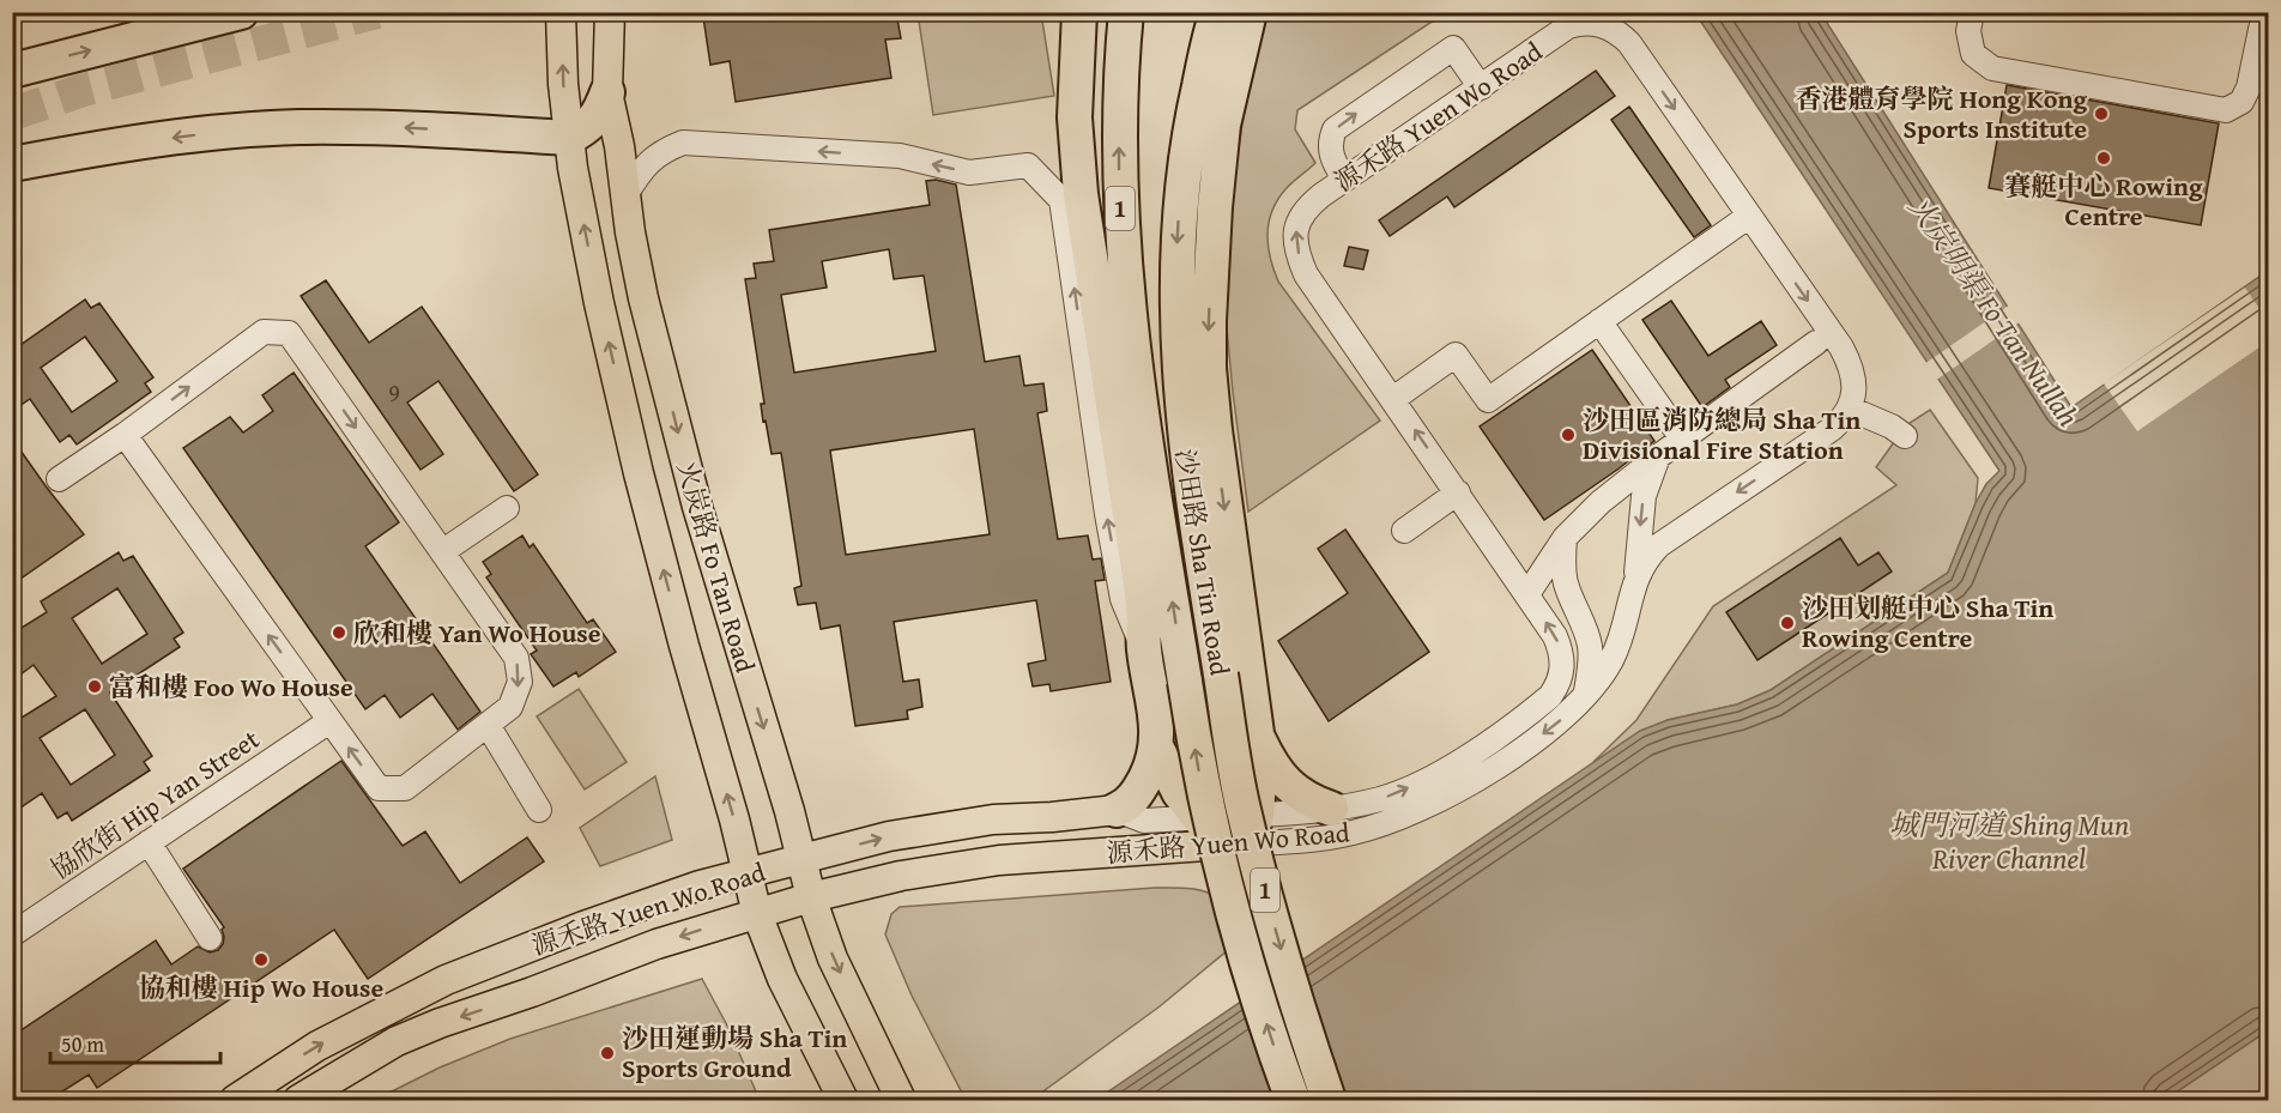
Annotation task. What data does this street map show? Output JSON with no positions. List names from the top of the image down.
{
  "streets": {
    "highway": ["1", "沙田路 Sha Tin Road"],
    "main road": ["源禾路 Yuen Wo Road", "火炭路 Fo Tan Road"],
    "street": ["協欣街 Hip Yan Street"]
  },
  "crossings": [
    ["源禾路 Yuen Wo Road", "火炭路 Fo Tan Road"]
  ],
  "water": ["火炭明渠 Fo Tan Nullah", "城門河道 Shing Mun River Channel"],
  "places": [
    "香港體育學院 Hong Kong Sports Institute",
    "賽艇中心 Rowing Centre",
    "沙田區消防總局 Sha Tin Divisional Fire Station",
    "沙田划艇中心 Sha Tin Rowing Centre",
    "欣和樓 Yan Wo House",
    "富和樓 Foo Wo House",
    "協和樓 Hip Wo House",
    "沙田運動場 Sha Tin Sports Ground"
  ],
  "house_numbers": ["9"],
  "scale_bar": "50 m"
}
